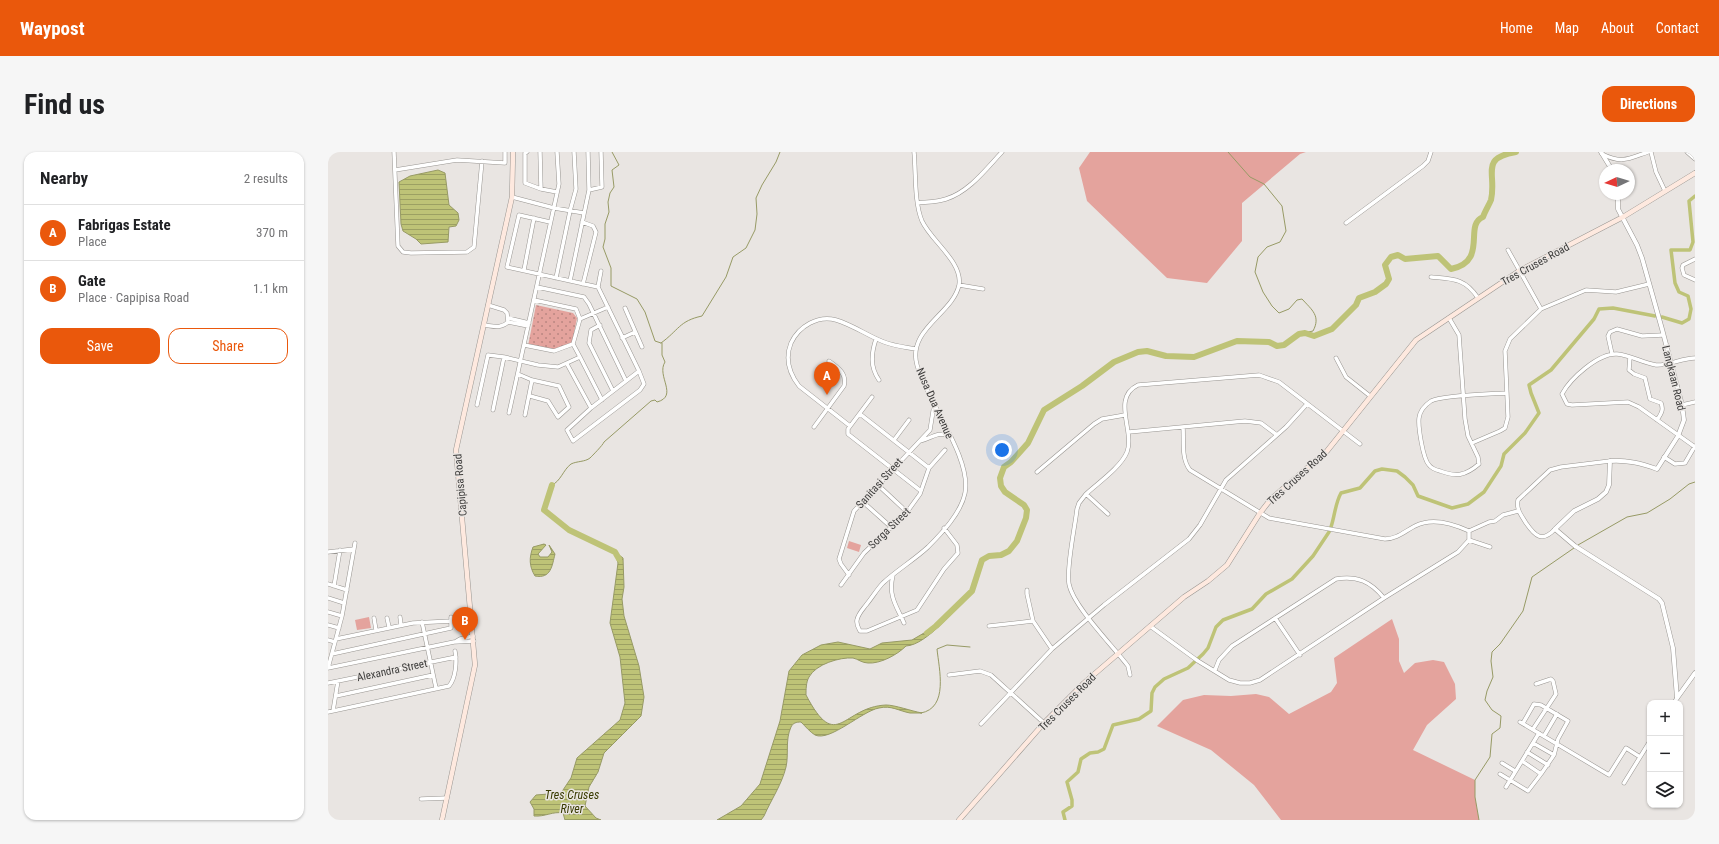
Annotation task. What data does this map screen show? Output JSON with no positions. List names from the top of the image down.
{
  "streets": {
    "main road": ["Tres Cruses Road", "Capipisa Road"],
    "street": [
      "Langkaan Road",
      "Nusa Dua Avenue",
      "Sanitasi Street",
      "Sorga Street",
      "Alexandra Street"
    ]
  },
  "crossings": [
    ["Tres Cruses Road", "Langkaan Road"],
    ["Nusa Dua Avenue", "Sanitasi Street"],
    ["Sanitasi Street", "Sorga Street"]
  ],
  "water": ["Tres Cruses River"],
  "north": "left",
  "page": {
    "header": "Waypost",
    "nav": [
      "Home",
      "Map",
      "About",
      "Contact"
    ],
    "buttons": [
      "Directions",
      ["Save", "Share"]
    ],
    "title": "Find us",
    "heading": ["Nearby", "2 results"],
    "list": [
      {
        "mark": "A",
        "name": "Fabrigas Estate",
        "note": "Place",
        "value": "370 m"
      },
      {
        "mark": "B",
        "name": "Gate",
        "note": "Place · Capipisa Road",
        "value": "1.1 km"
      }
    ],
    "pins": ["A", "B"],
    "map_buttons": ["+", "−"]
  }
}
